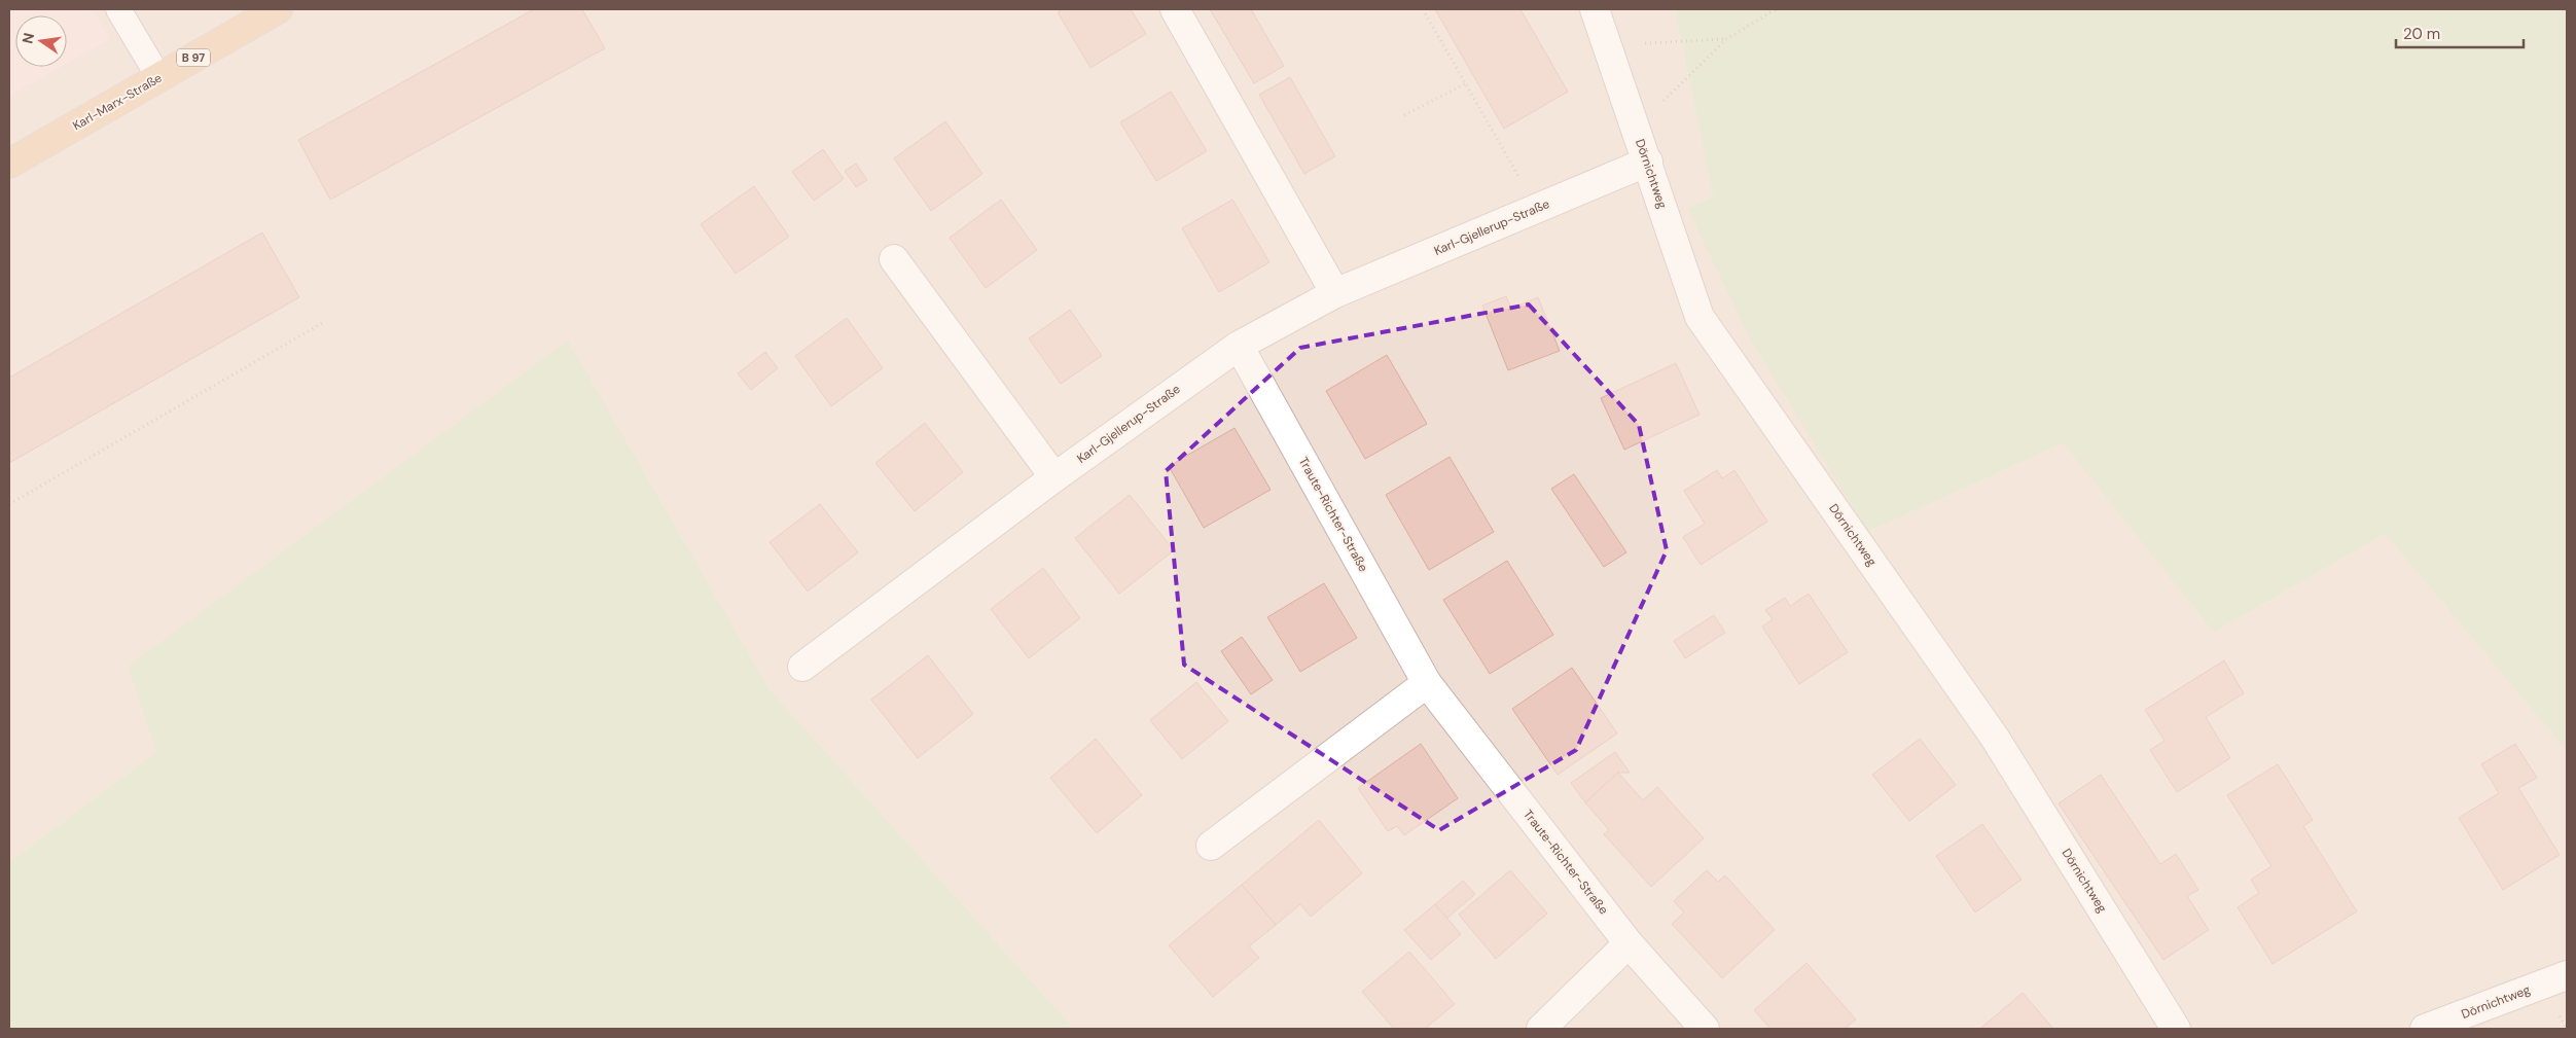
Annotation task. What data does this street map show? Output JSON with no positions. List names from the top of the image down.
{
  "streets": {
    "main road": ["B 97", "Karl-Marx-Straße"],
    "street": ["Dörnichtweg", "Karl-Gjellerup-Straße", "Traute-Richter-Straße"]
  },
  "crossings": [
    ["Dörnichtweg", "Karl-Gjellerup-Straße"],
    ["Karl-Gjellerup-Straße", "Traute-Richter-Straße"]
  ],
  "scale_bar": "20 m",
  "north": "left"
}
